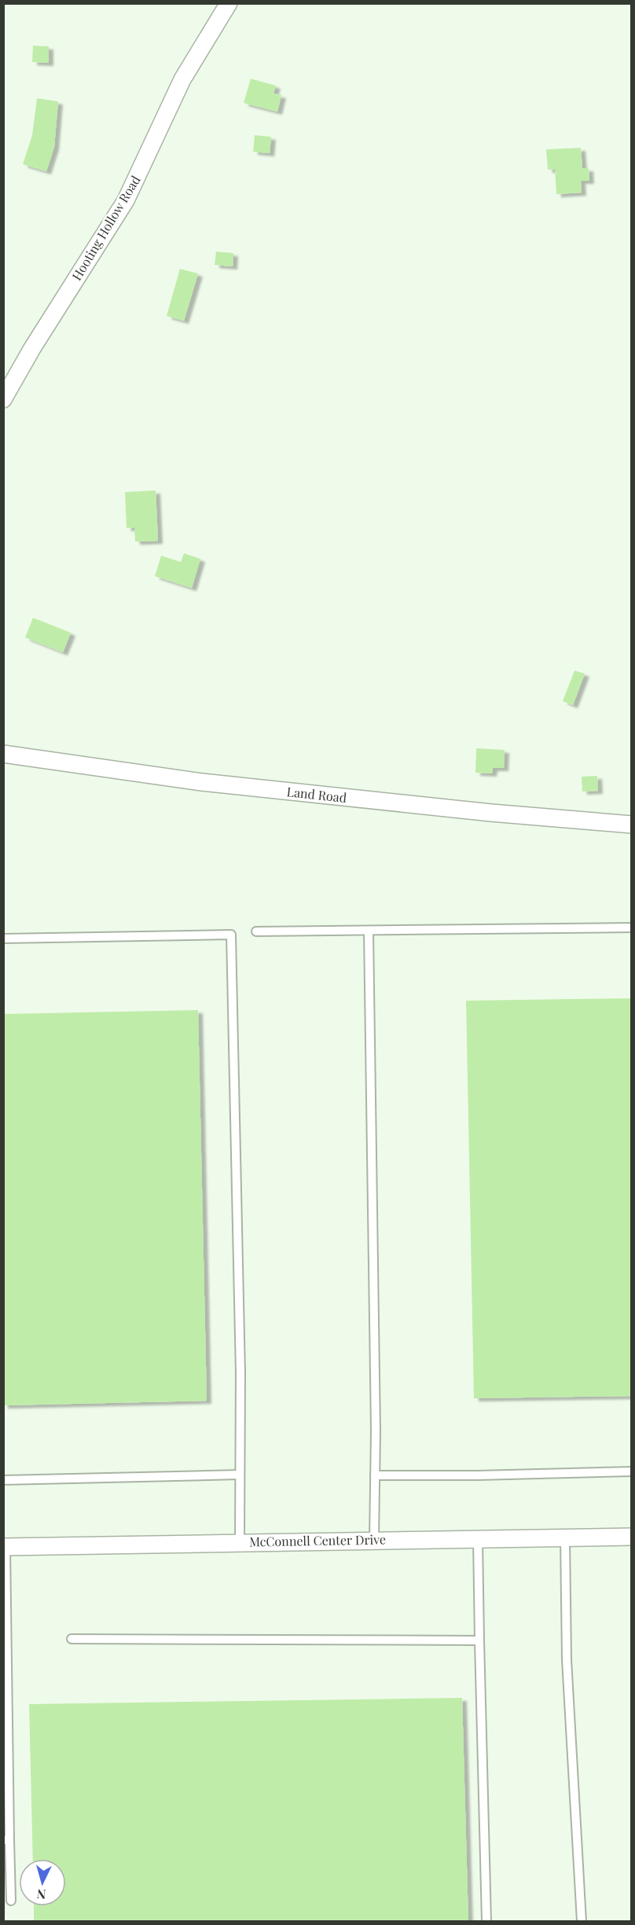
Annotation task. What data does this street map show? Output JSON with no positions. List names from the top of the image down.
{
  "streets": {
    "street": ["Hooting Hollow Road", "Land Road", "McConnell Center Drive"]
  },
  "north": "bottom"
}
